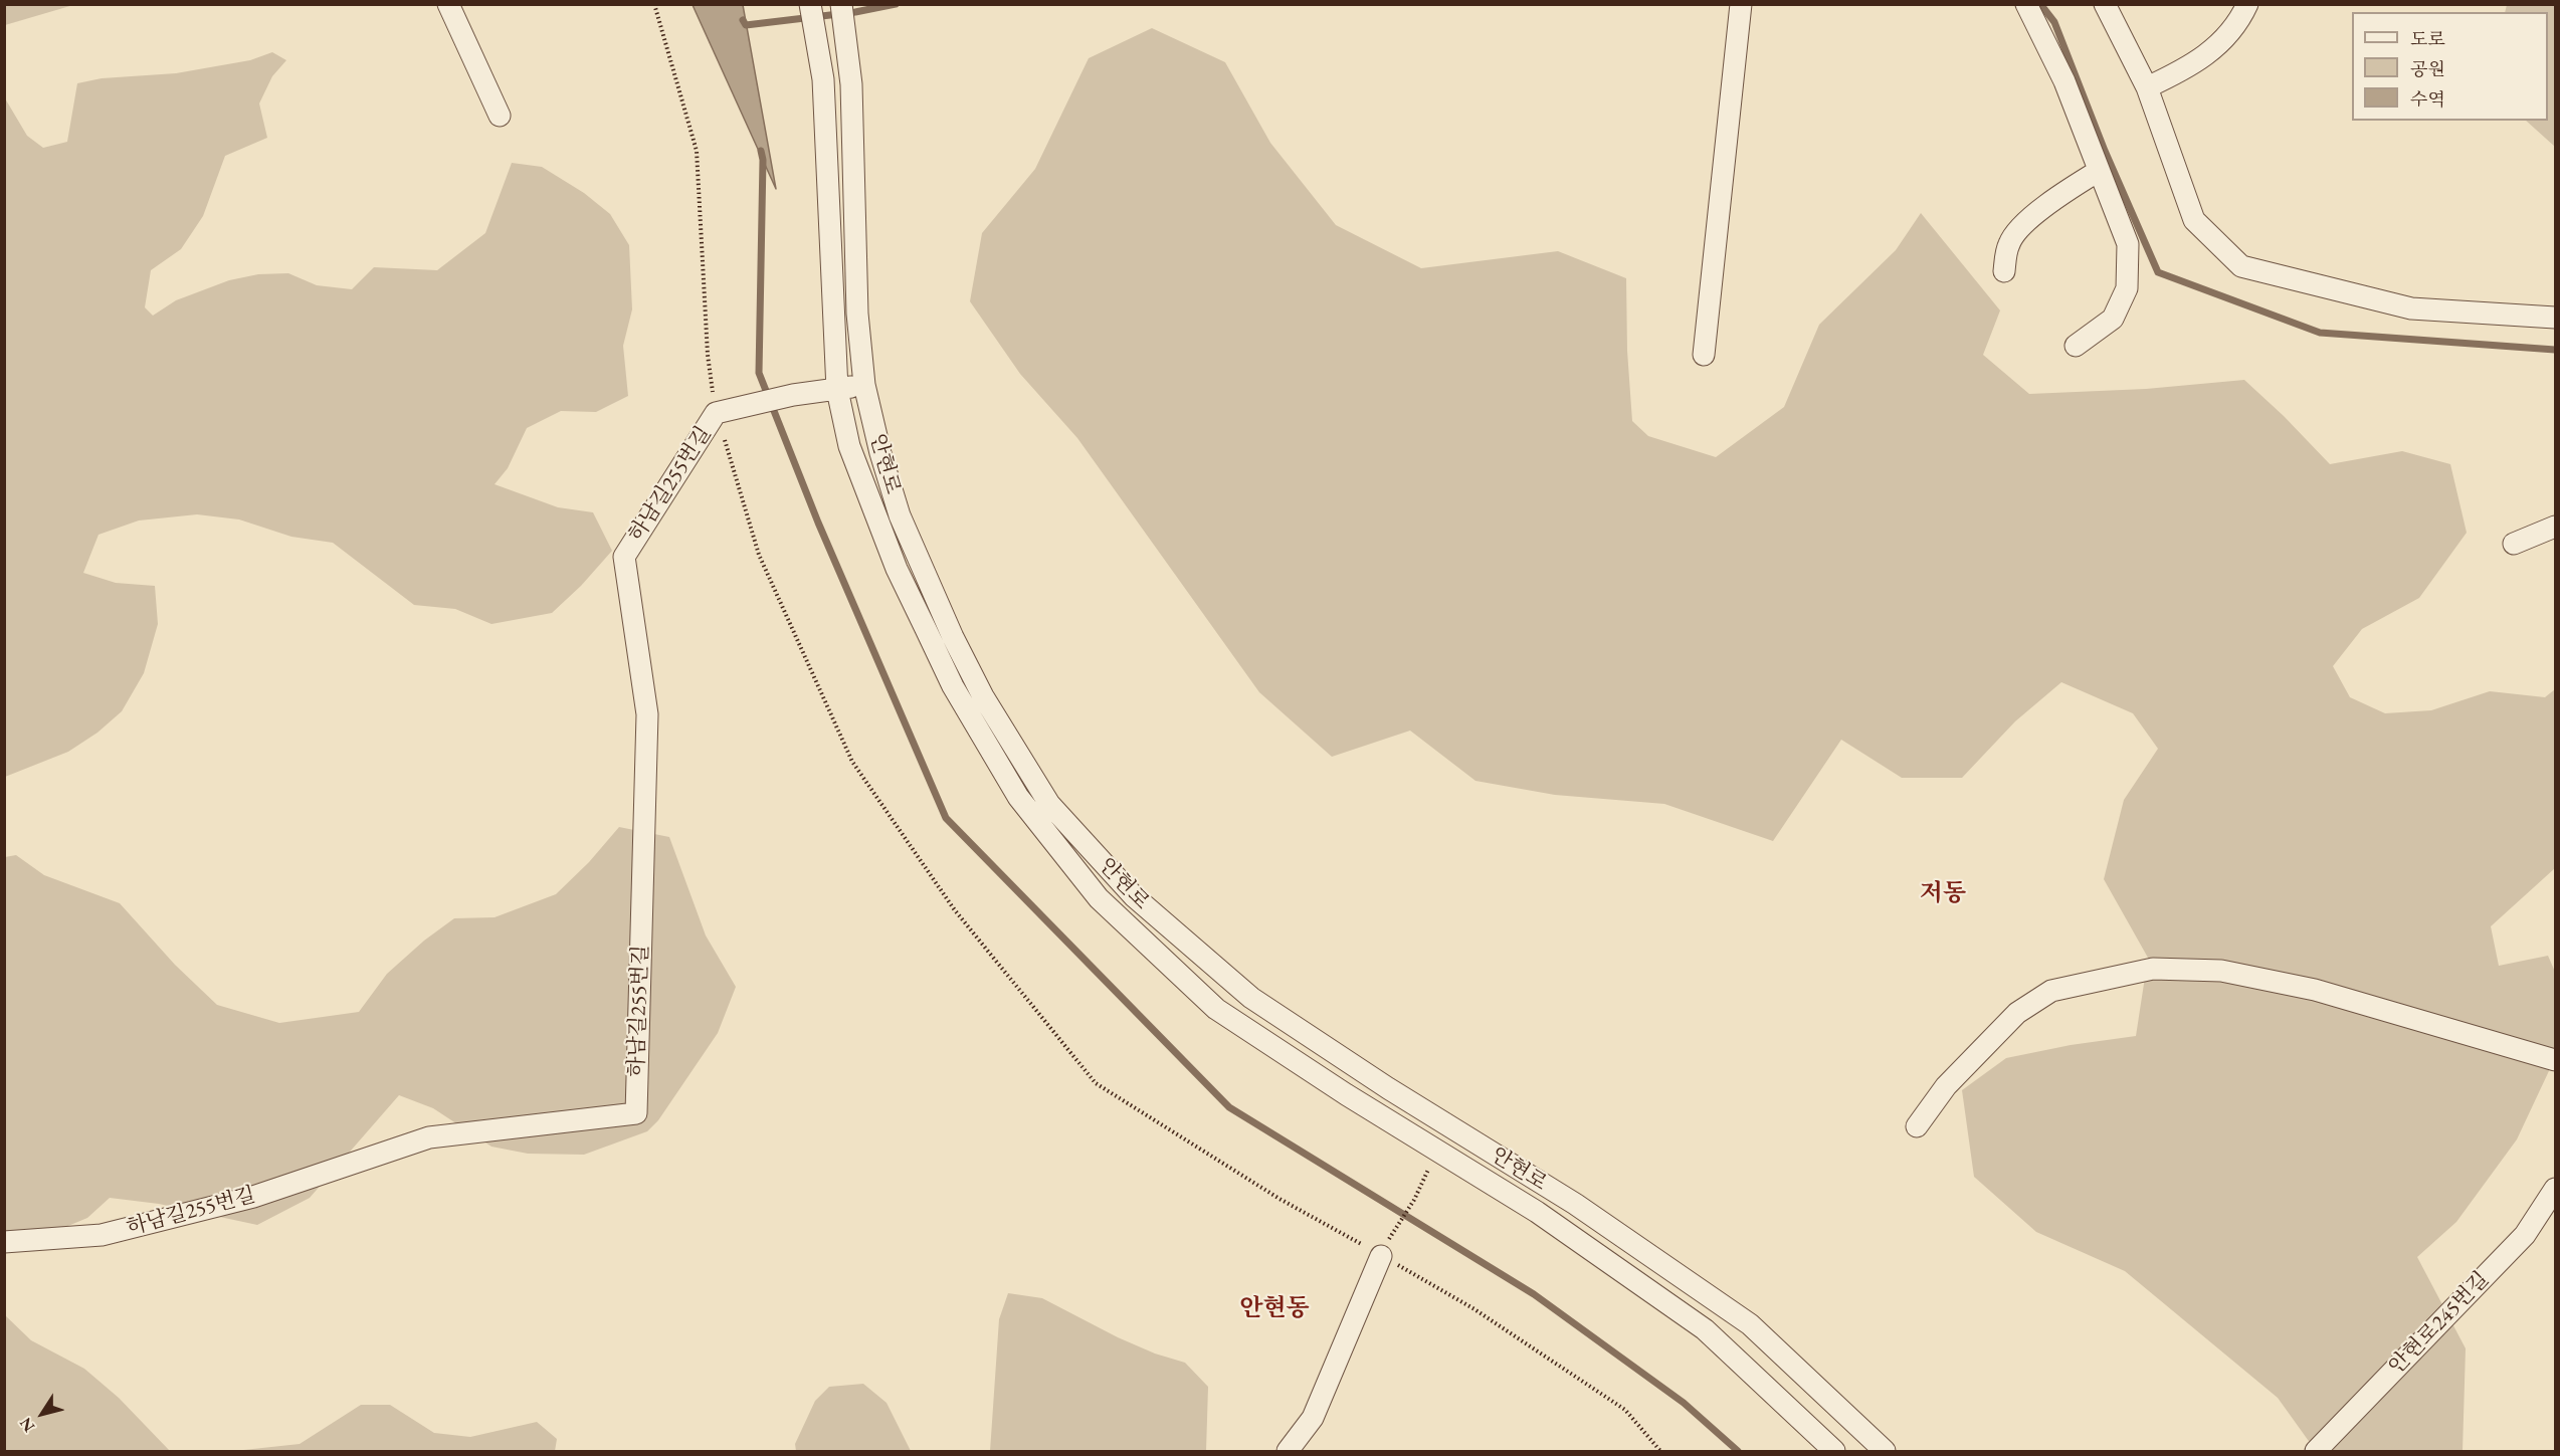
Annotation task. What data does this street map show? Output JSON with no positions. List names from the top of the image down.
{
  "streets": {
    "street": ["안현로", "하남길255번길", "안현로245번길"]
  },
  "crossings": [
    ["안현로", "하남길255번길"]
  ],
  "districts": ["저동", "안현동"],
  "legend": ["도로", "공원", "수역"],
  "north": "bottom left"
}
